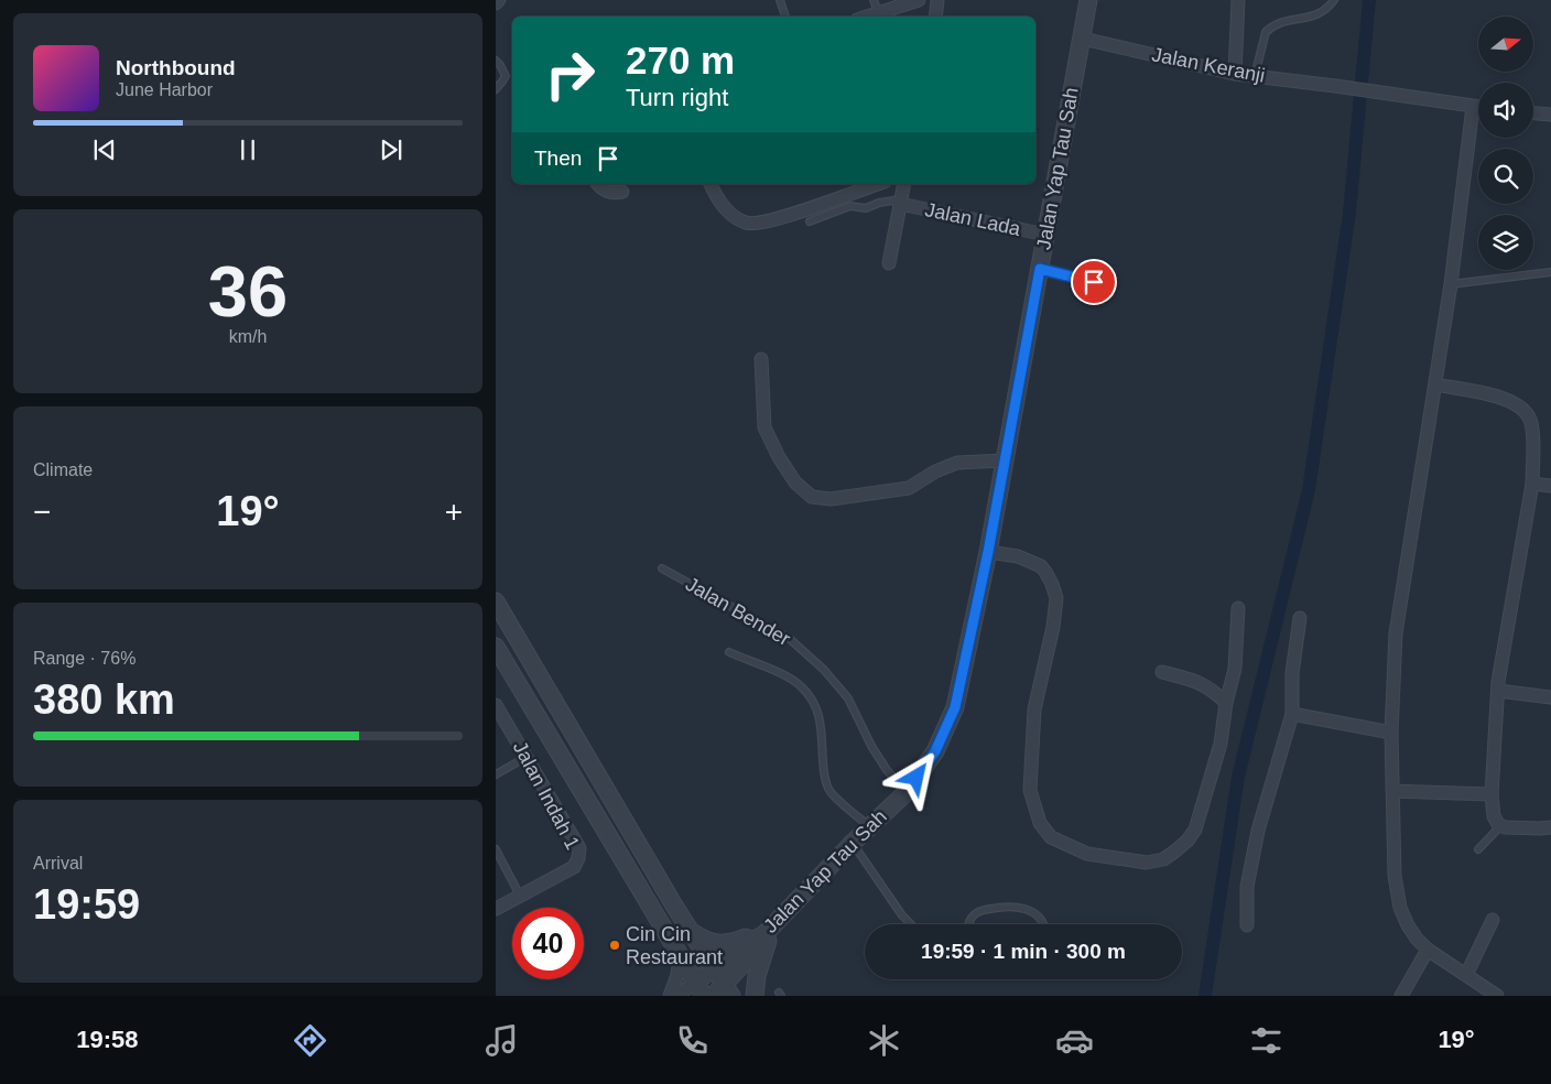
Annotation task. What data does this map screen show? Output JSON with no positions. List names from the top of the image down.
{
  "streets": {
    "street": [
      "Jalan Keranji",
      "Jalan Yap Tau Sah",
      "Jalan Lada",
      "Jalan Indah 1"
    ],
    "lane": ["Jalan Bender"]
  },
  "crossings": [
    ["Jalan Keranji", "Jalan Yap Tau Sah"],
    ["Jalan Yap Tau Sah", "Jalan Lada"],
    ["Jalan Yap Tau Sah", "Jalan Bender"]
  ],
  "places": ["Cin Cin Restaurant"],
  "north": "right",
  "page": {
    "turn": ["270 m", "Turn right"],
    "song": ["Northbound", "June Harbor"],
    "then": "Then",
    "tile": [
      ["36", "km/h"],
      "Climate",
      ["Range · 76%", "380 km"],
      ["Arrival", "19:59"]
    ],
    "heat": ["−", "19°", "+"],
    "limit": "40",
    "trip": "19:59 · 1 min · 300 m",
    "tabs": ["19:58", "19°"]
  }
}
